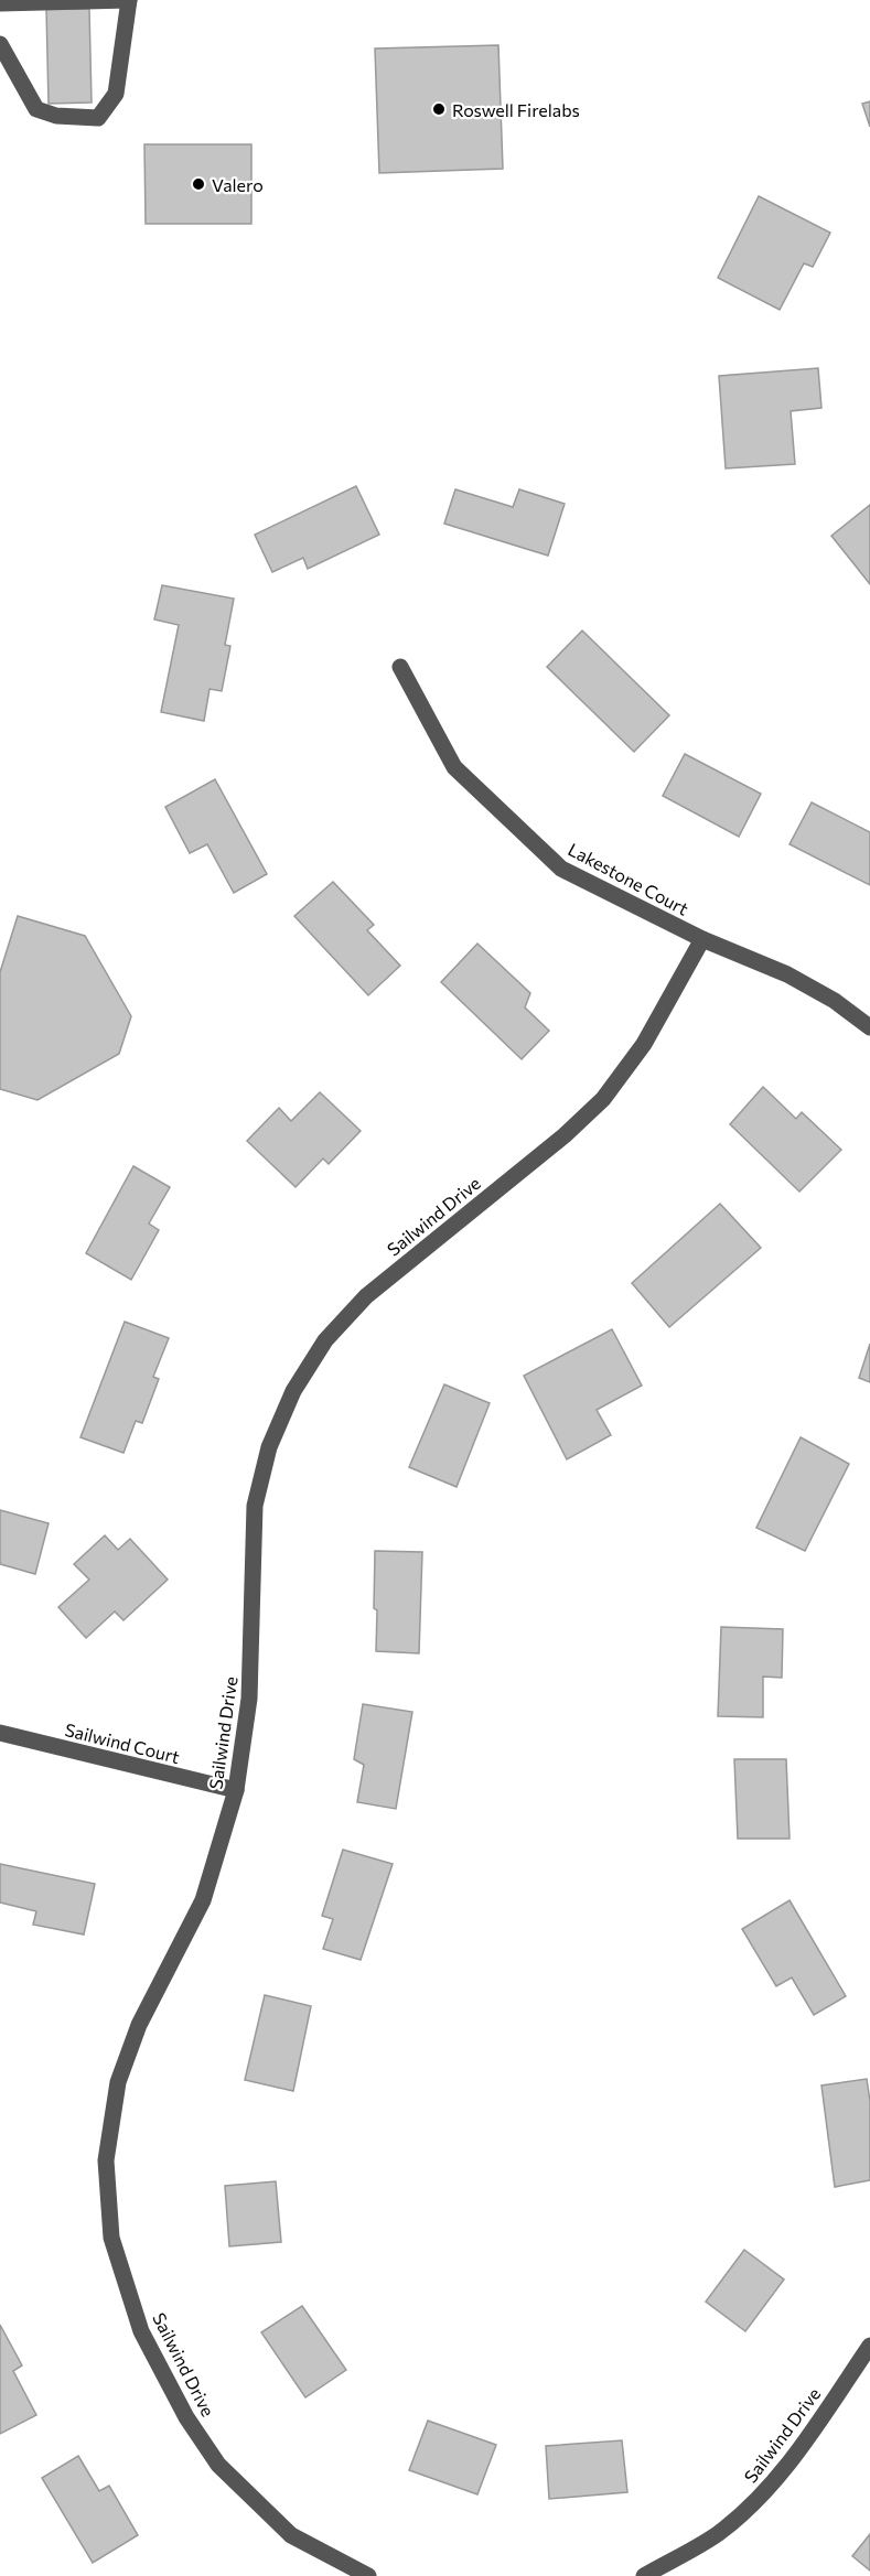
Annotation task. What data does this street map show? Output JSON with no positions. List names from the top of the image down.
{
  "streets": {
    "street": ["Lakestone Court", "Sailwind Drive", "Sailwind Court"]
  },
  "crossings": [
    ["Lakestone Court", "Sailwind Drive"],
    ["Sailwind Drive", "Sailwind Court"]
  ],
  "places": ["Roswell Firelabs", "Valero"]
}
